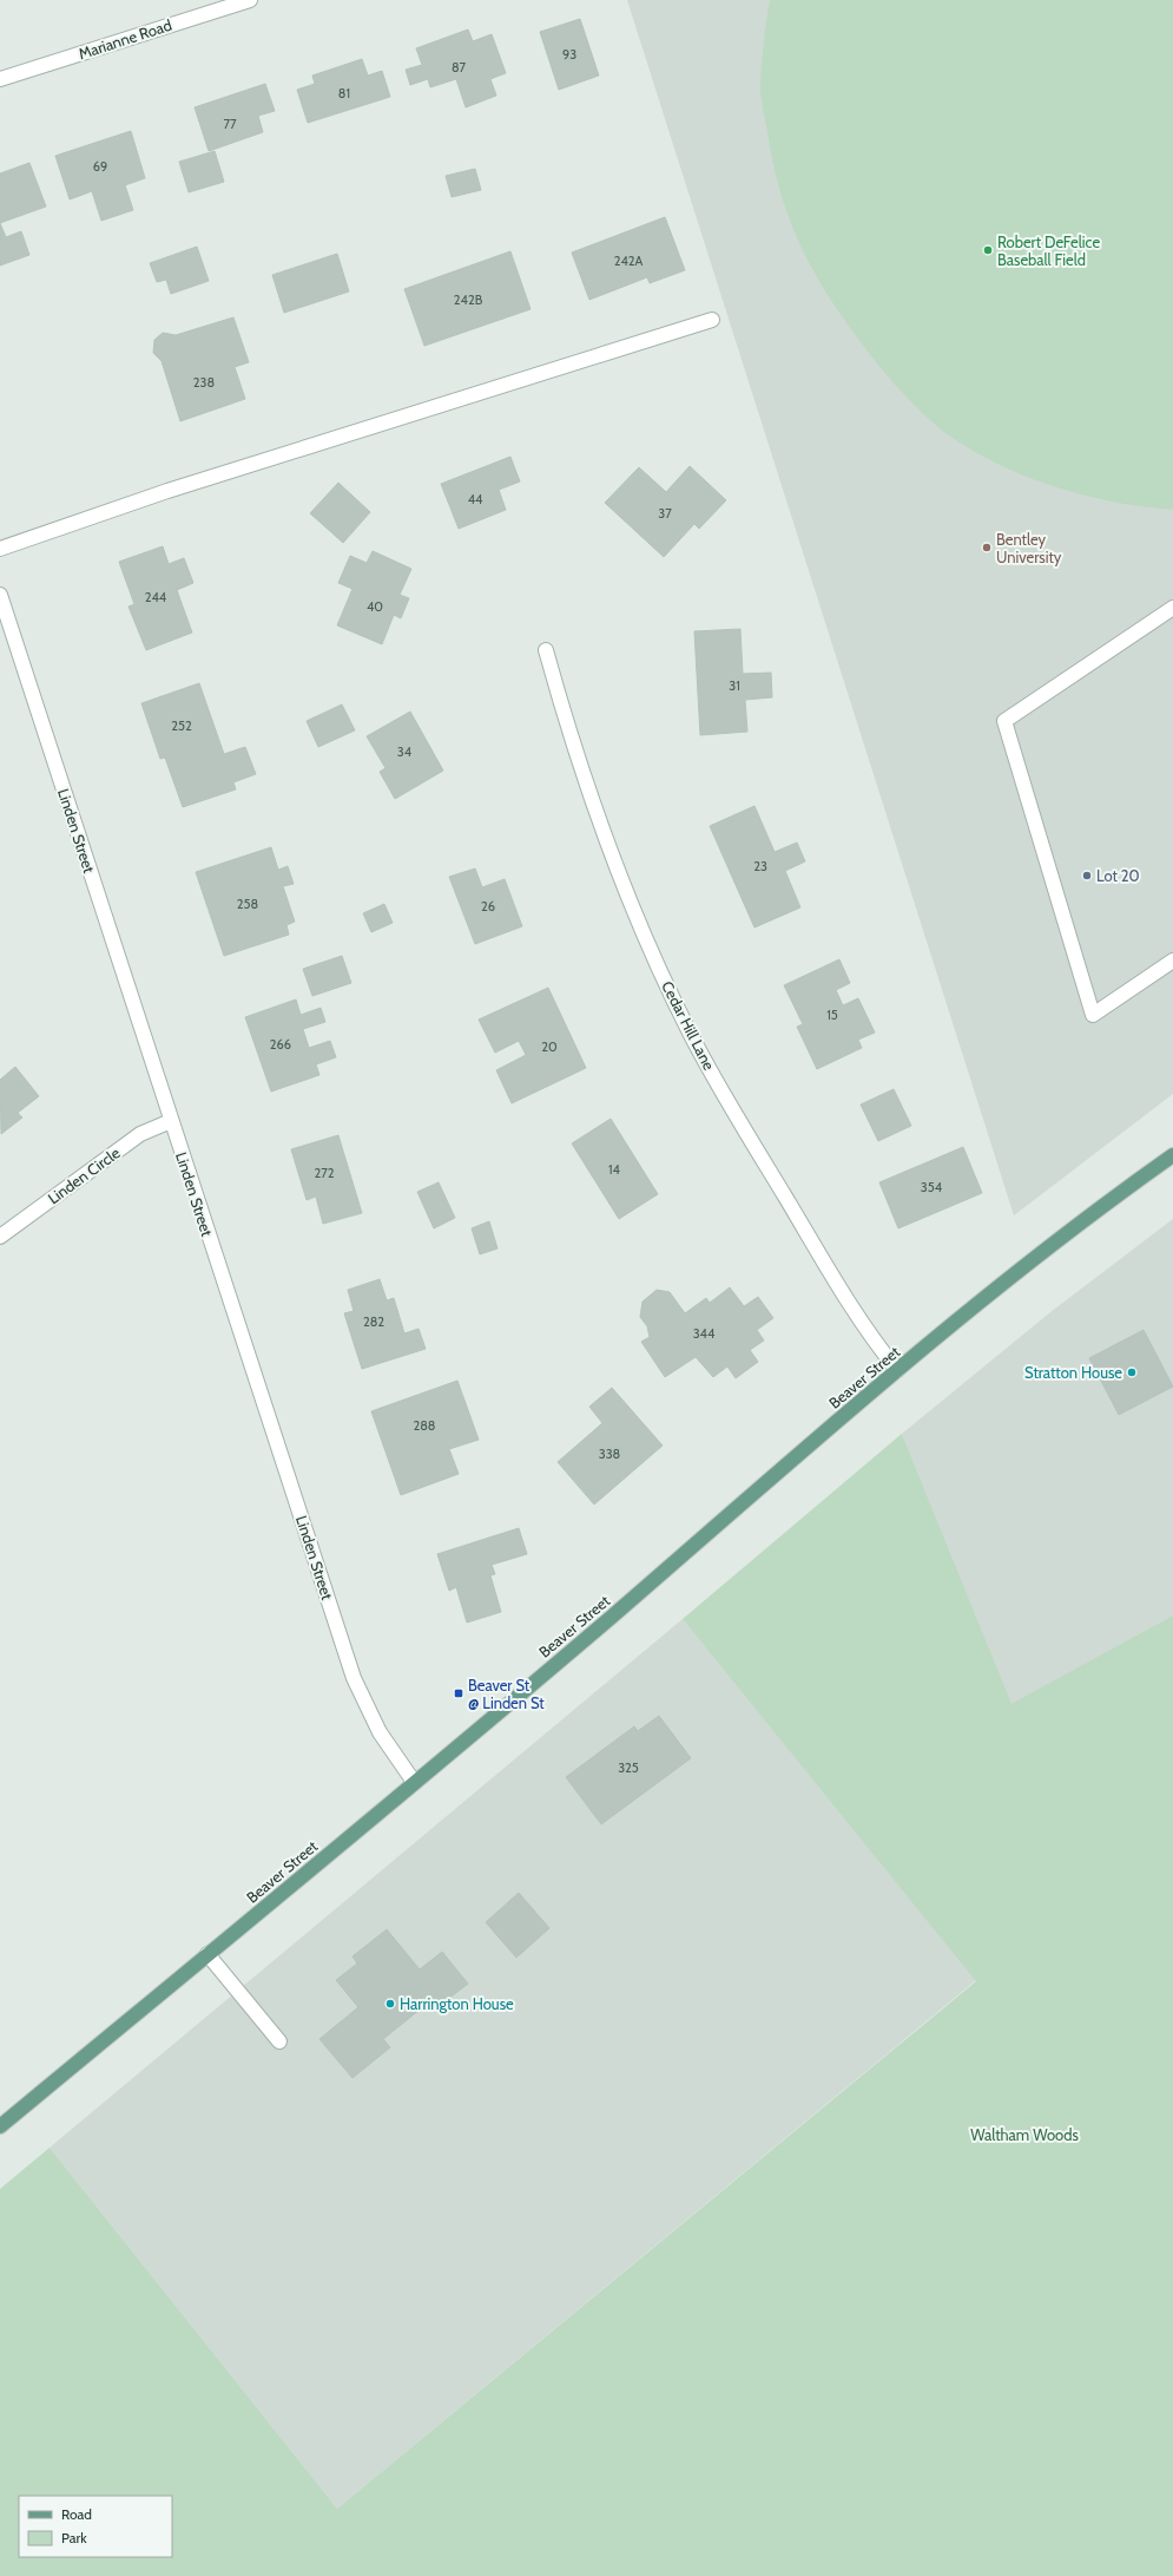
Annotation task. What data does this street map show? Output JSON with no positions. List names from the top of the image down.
{
  "streets": {
    "main road": ["Beaver Street"],
    "street": [
      "Marianne Road",
      "Linden Street",
      "Cedar Hill Lane",
      "Linden Circle"
    ]
  },
  "crossings": [
    ["Linden Street", "Linden Circle"],
    ["Linden Street", "Beaver Street"],
    ["Cedar Hill Lane", "Beaver Street"]
  ],
  "parks": ["Waltham Woods"],
  "places": {
    "other": [
      "Robert DeFelice Baseball Field",
      "Bentley University",
      "Lot 20",
      "Stratton House",
      "Harrington House"
    ],
    "transit": ["Beaver St @ Linden St"]
  },
  "house_numbers": [
    "93",
    "87",
    "81",
    "77",
    "69",
    "242A",
    "242B",
    "238",
    "44",
    "37",
    "244",
    "40",
    "31",
    "252",
    "34",
    "23",
    "258",
    "26",
    "15",
    "266",
    "20",
    "14",
    "272",
    "354",
    "282",
    "344",
    "288",
    "338",
    "325"
  ],
  "legend": ["Road", "Park"]
}
